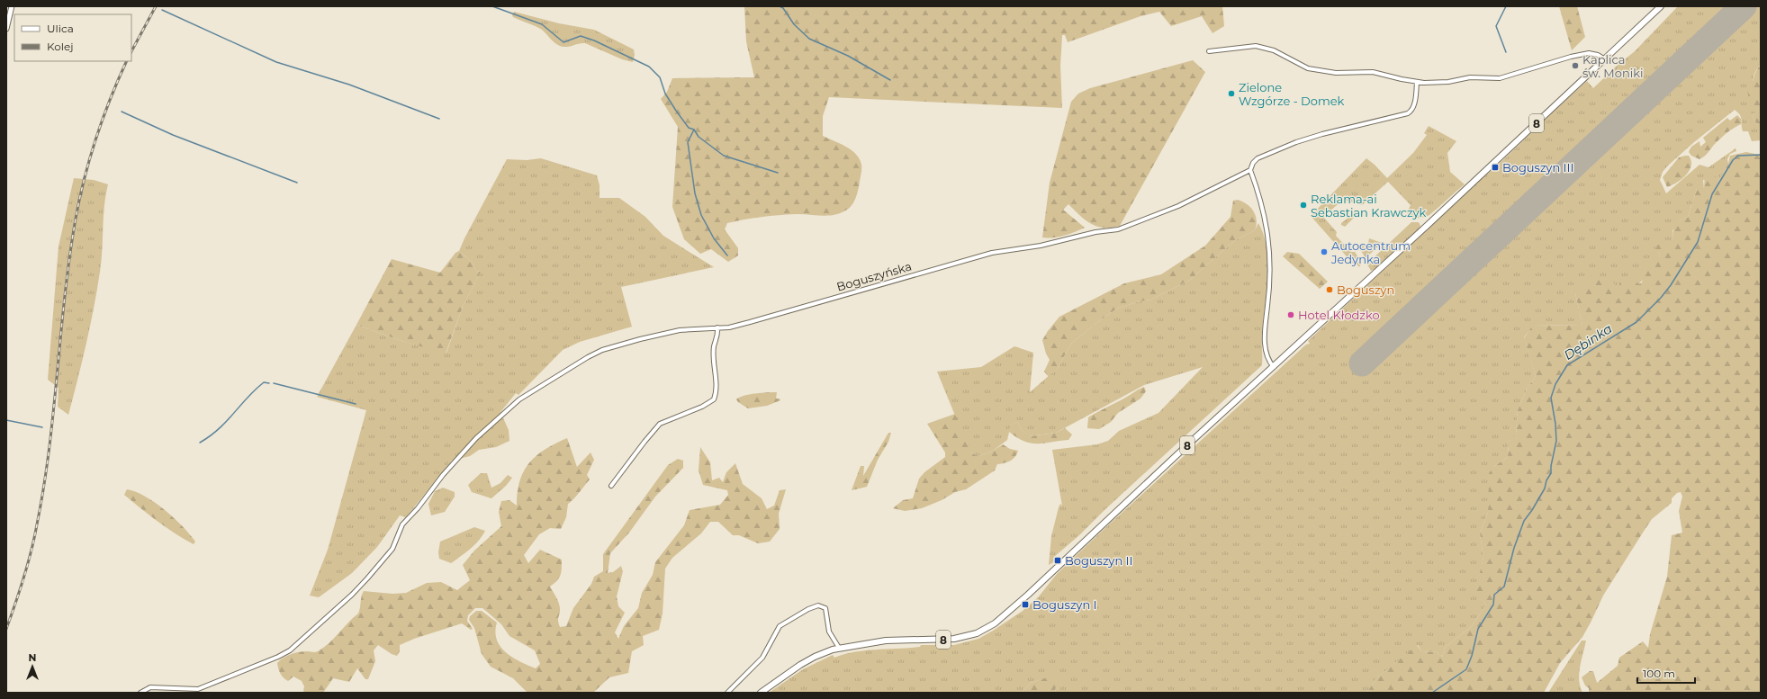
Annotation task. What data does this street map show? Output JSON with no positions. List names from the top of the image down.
{
  "streets": {
    "highway": ["8"],
    "street": ["Boguszyńska"]
  },
  "water": ["Dębinka"],
  "places": {
    "other": [
      "Kaplica św. Moniki",
      "Zielone Wzgórze - Domek",
      "Reklama-ai Sebastian Krawczyk",
      "Autocentrum Jedynka",
      "Boguszyn",
      "Hotel Kłodzko"
    ],
    "transit": ["Boguszyn III", "Boguszyn II", "Boguszyn I"]
  },
  "legend": ["Ulica", "Kolej"],
  "scale_bar": "100 m",
  "north": "top"
}
